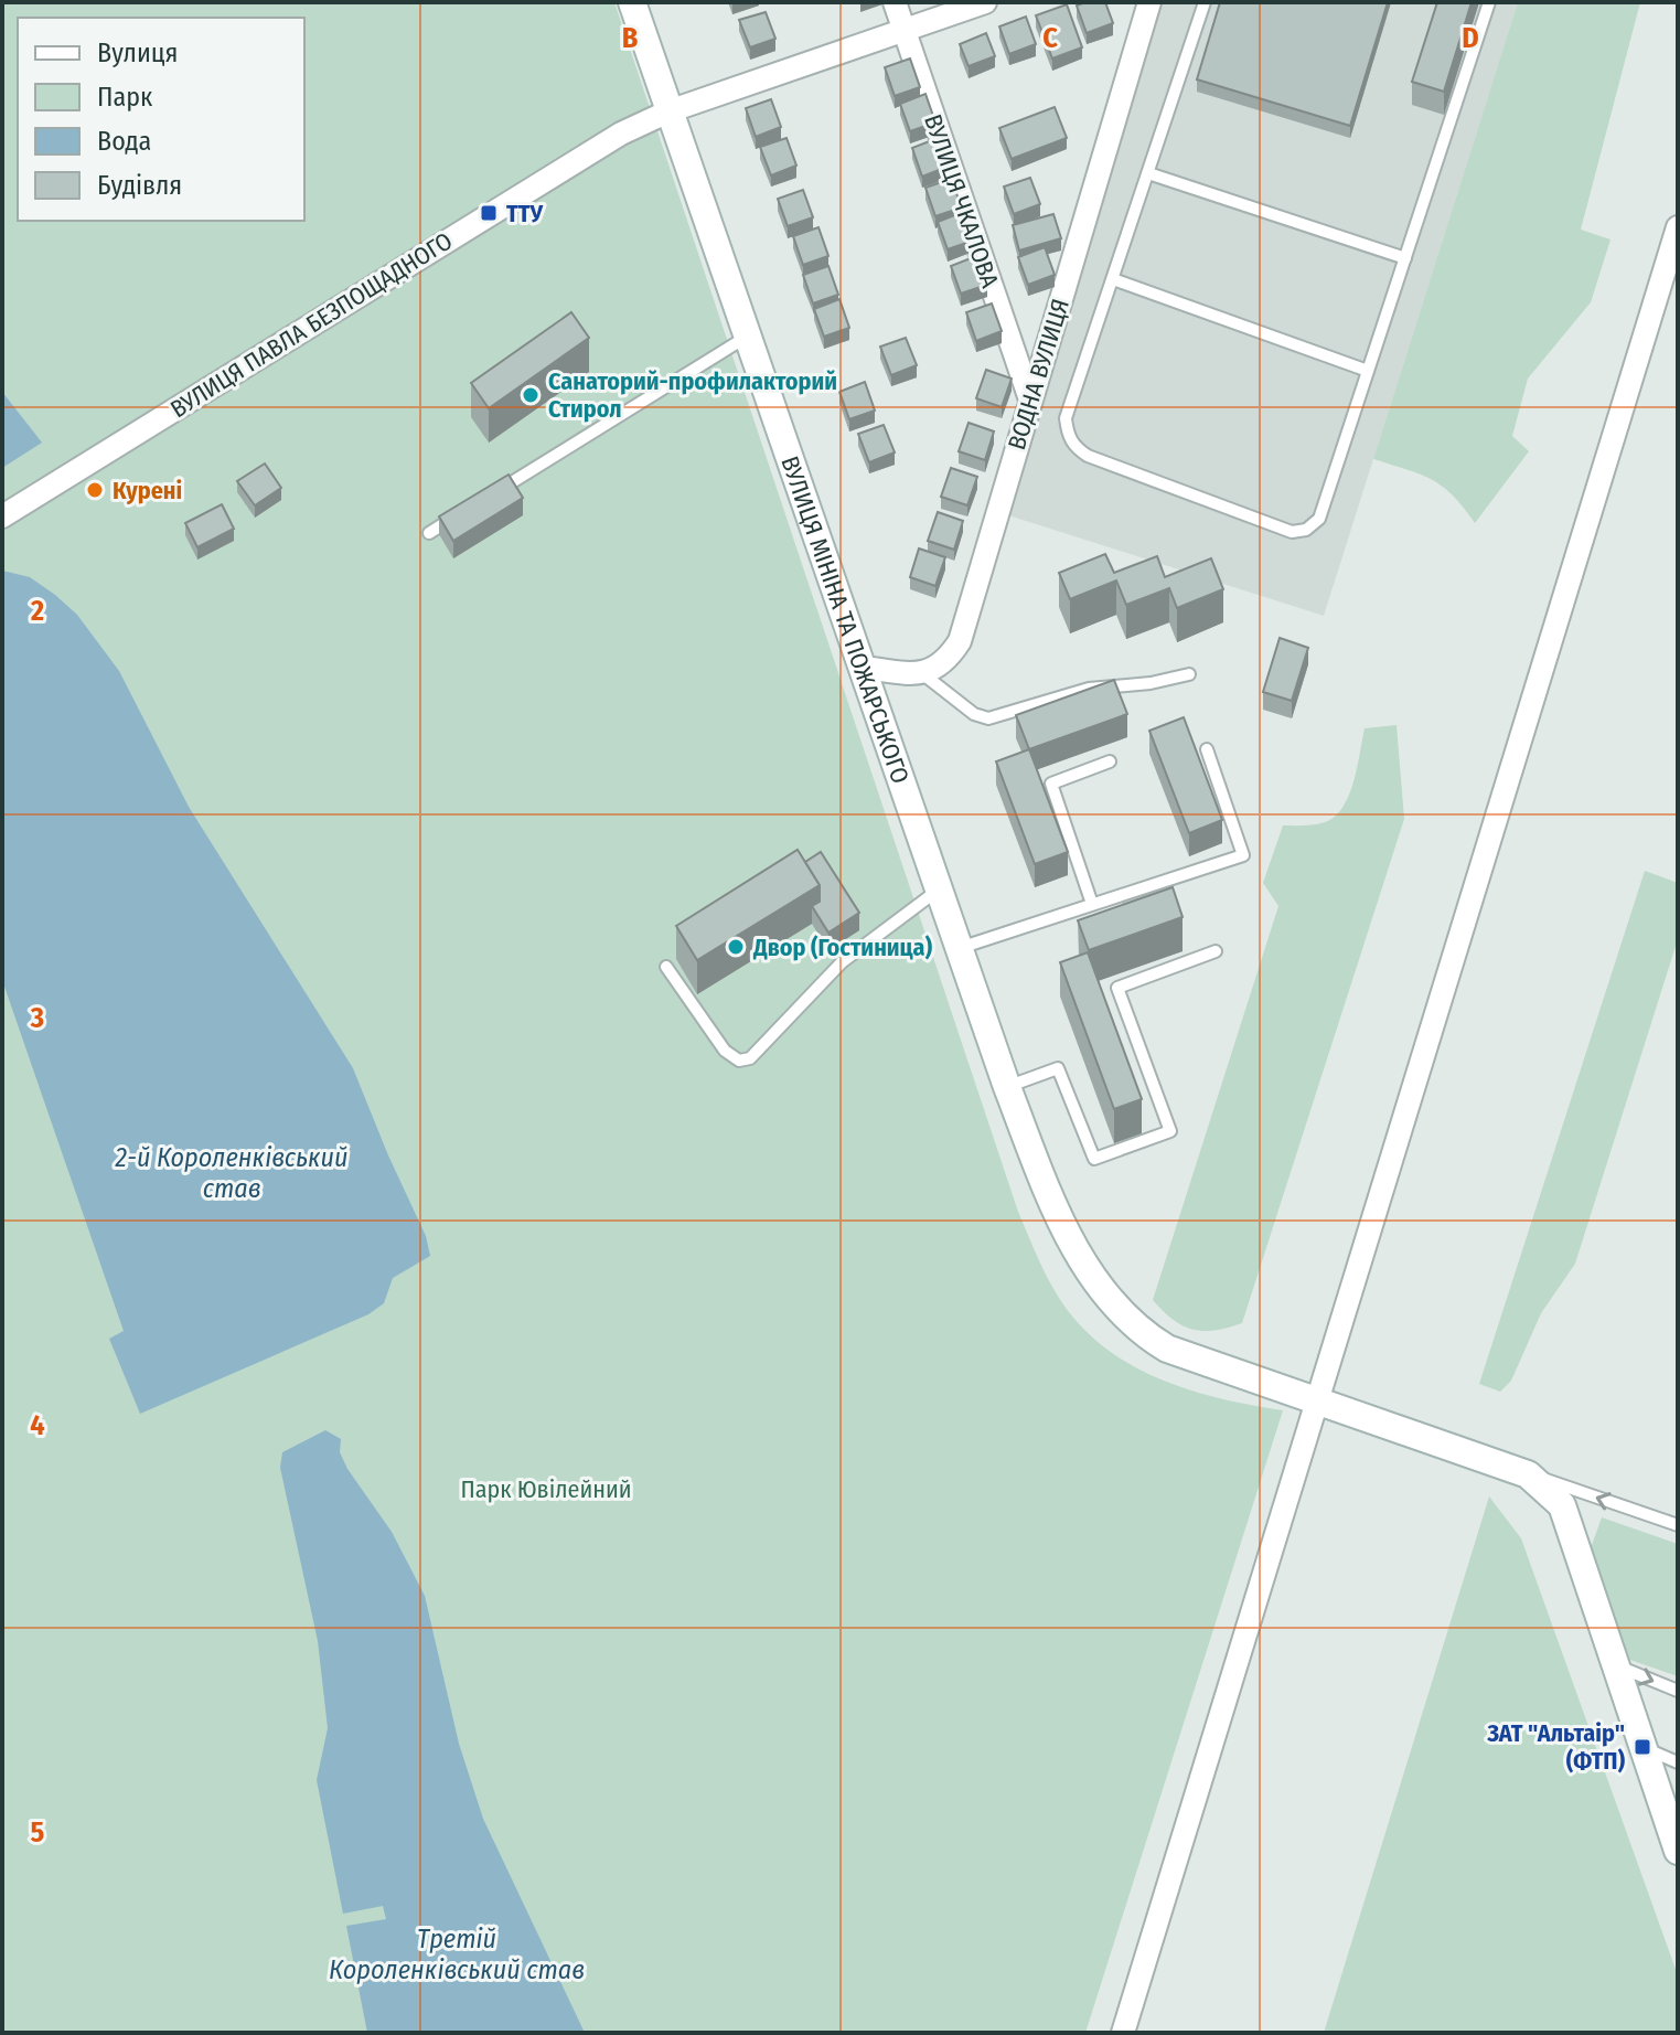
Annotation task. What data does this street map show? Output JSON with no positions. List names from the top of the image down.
{
  "streets": {
    "street": [
      "ВУЛИЦЯ ЧКАЛОВА",
      "ВУЛИЦЯ ПАВЛА БЕЗПОЩАДНОГО",
      "ВОДНА ВУЛИЦЯ",
      "ВУЛИЦЯ МІНІНА ТА ПОЖАРСЬКОГО"
    ]
  },
  "crossings": [
    ["ВУЛИЦЯ ЧКАЛОВА", "ВУЛИЦЯ ПАВЛА БЕЗПОЩАДНОГО"],
    ["ВУЛИЦЯ ЧКАЛОВА", "ВОДНА ВУЛИЦЯ"],
    ["ВУЛИЦЯ ПАВЛА БЕЗПОЩАДНОГО", "ВУЛИЦЯ МІНІНА ТА ПОЖАРСЬКОГО"]
  ],
  "water": ["2-й Короленківський став", "Третій Короленківський став"],
  "parks": ["Парк Ювілейний"],
  "places": {
    "transit": ["ТТУ", "ЗАТ \"Альтаір\" (ФТП)"],
    "other": ["Санаторий-профилакторий Стирол", "Курені", "Двор (Гостиница)"]
  },
  "legend": [
    "Вулиця",
    "Парк",
    "Вода",
    "Будівля"
  ],
  "grid": {
    "columns": ["B", "C", "D"],
    "rows": [
      "2",
      "3",
      "4",
      "5"
    ]
  }
}
